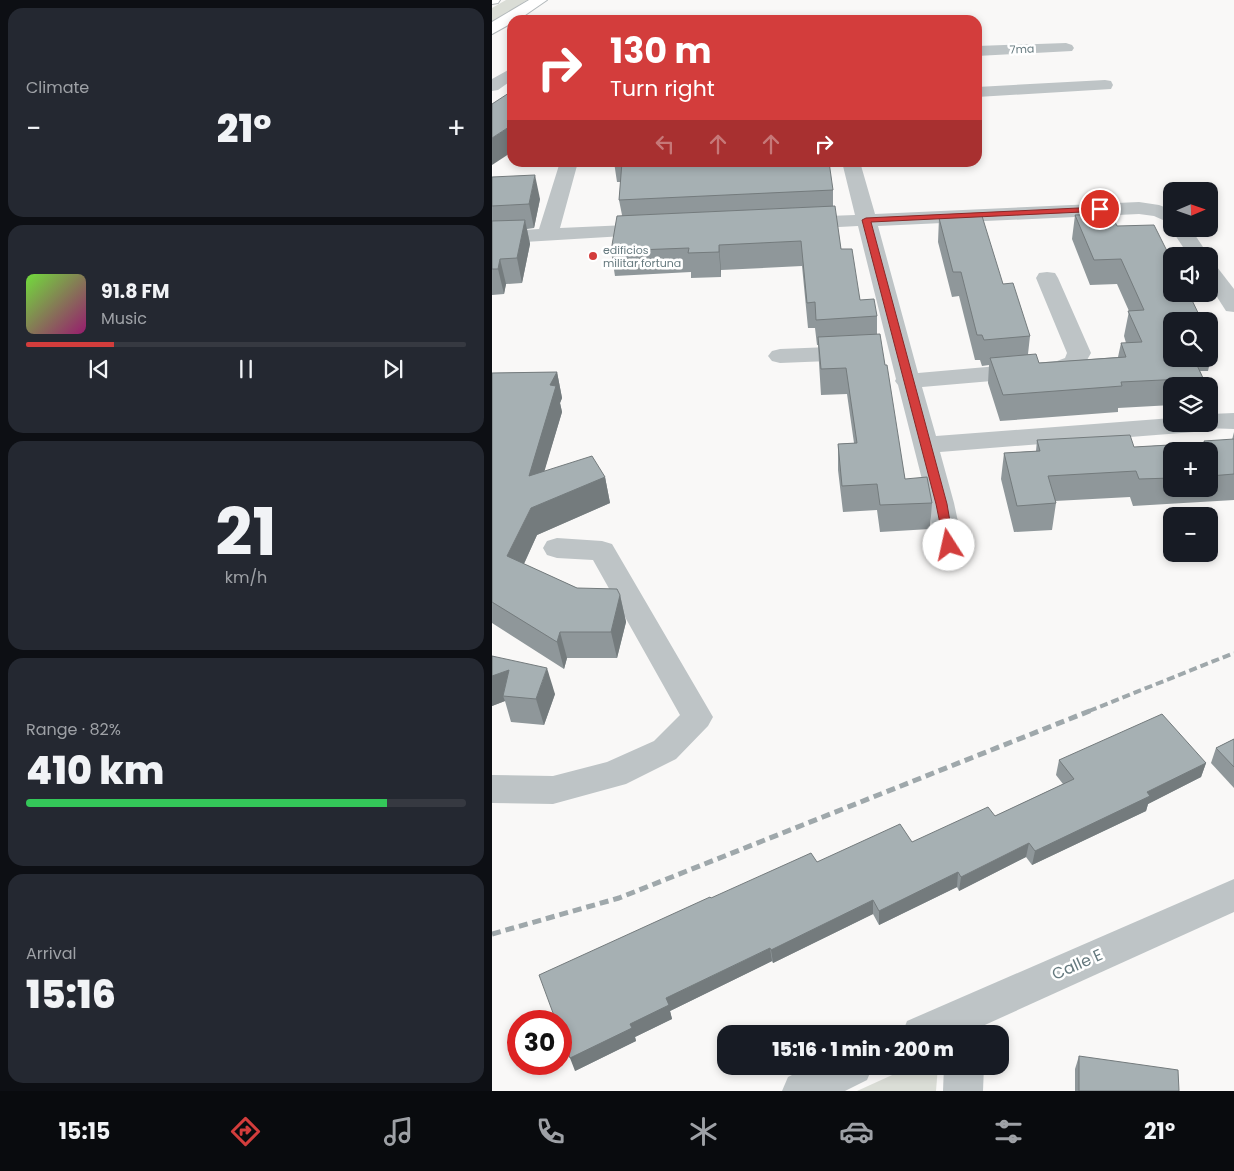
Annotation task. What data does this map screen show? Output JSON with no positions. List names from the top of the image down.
{
  "streets": {
    "street": ["7ma", "Calle E"]
  },
  "places": ["edificios militar fortuna"],
  "north": "right",
  "page": {
    "tile": [
      "Climate",
      ["21", "km/h"],
      ["Range · 82%", "410 km"],
      ["Arrival", "15:16"]
    ],
    "turn": ["130 m", "Turn right"],
    "heat": ["−", "21°", "+"],
    "map_buttons": ["+", "−"],
    "song": ["91.8 FM", "Music"],
    "limit": "30",
    "trip": "15:16 · 1 min · 200 m",
    "tabs": ["15:15", "21°"]
  }
}
